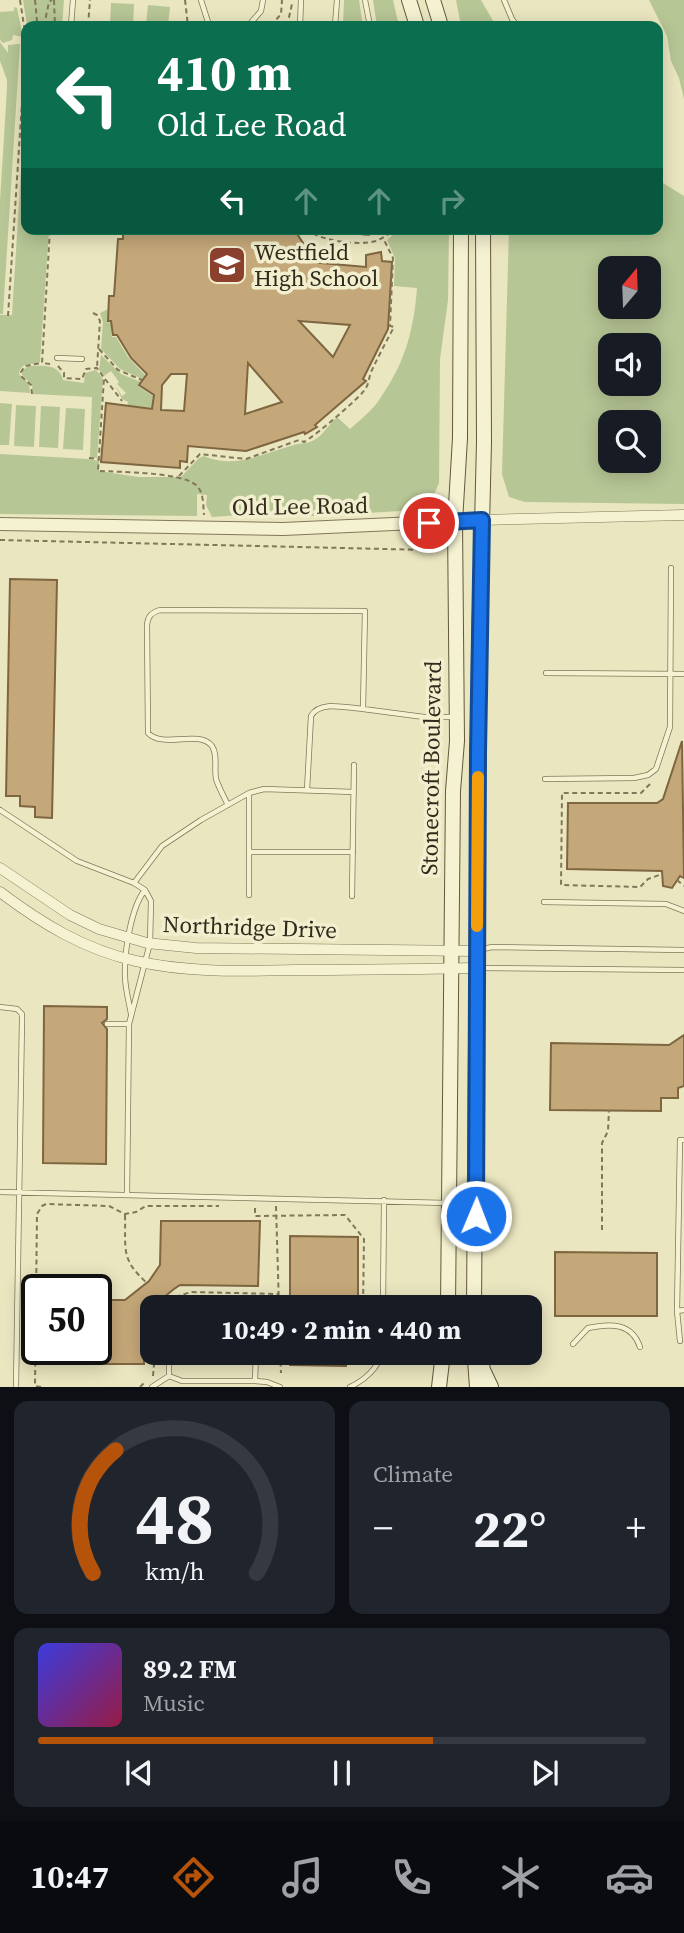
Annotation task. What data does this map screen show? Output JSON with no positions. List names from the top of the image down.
{
  "streets": {
    "main road": ["Stonecroft Boulevard"],
    "street": ["Old Lee Road", "Northridge Drive"]
  },
  "crossings": [
    ["Old Lee Road", "Stonecroft Boulevard"],
    ["Stonecroft Boulevard", "Northridge Drive"]
  ],
  "places": {
    "school or university": ["Westfield High School"]
  },
  "north": "top",
  "page": {
    "turn": ["410 m", "Old Lee Road"],
    "limit": "50",
    "trip": "10:49 · 2 min · 440 m",
    "tile": "Climate",
    "heat": ["−", "22°", "+"],
    "song": ["89.2 FM", "Music"],
    "tabs": "10:47",
    "gauge": ["48", "km/h"]
  }
}
